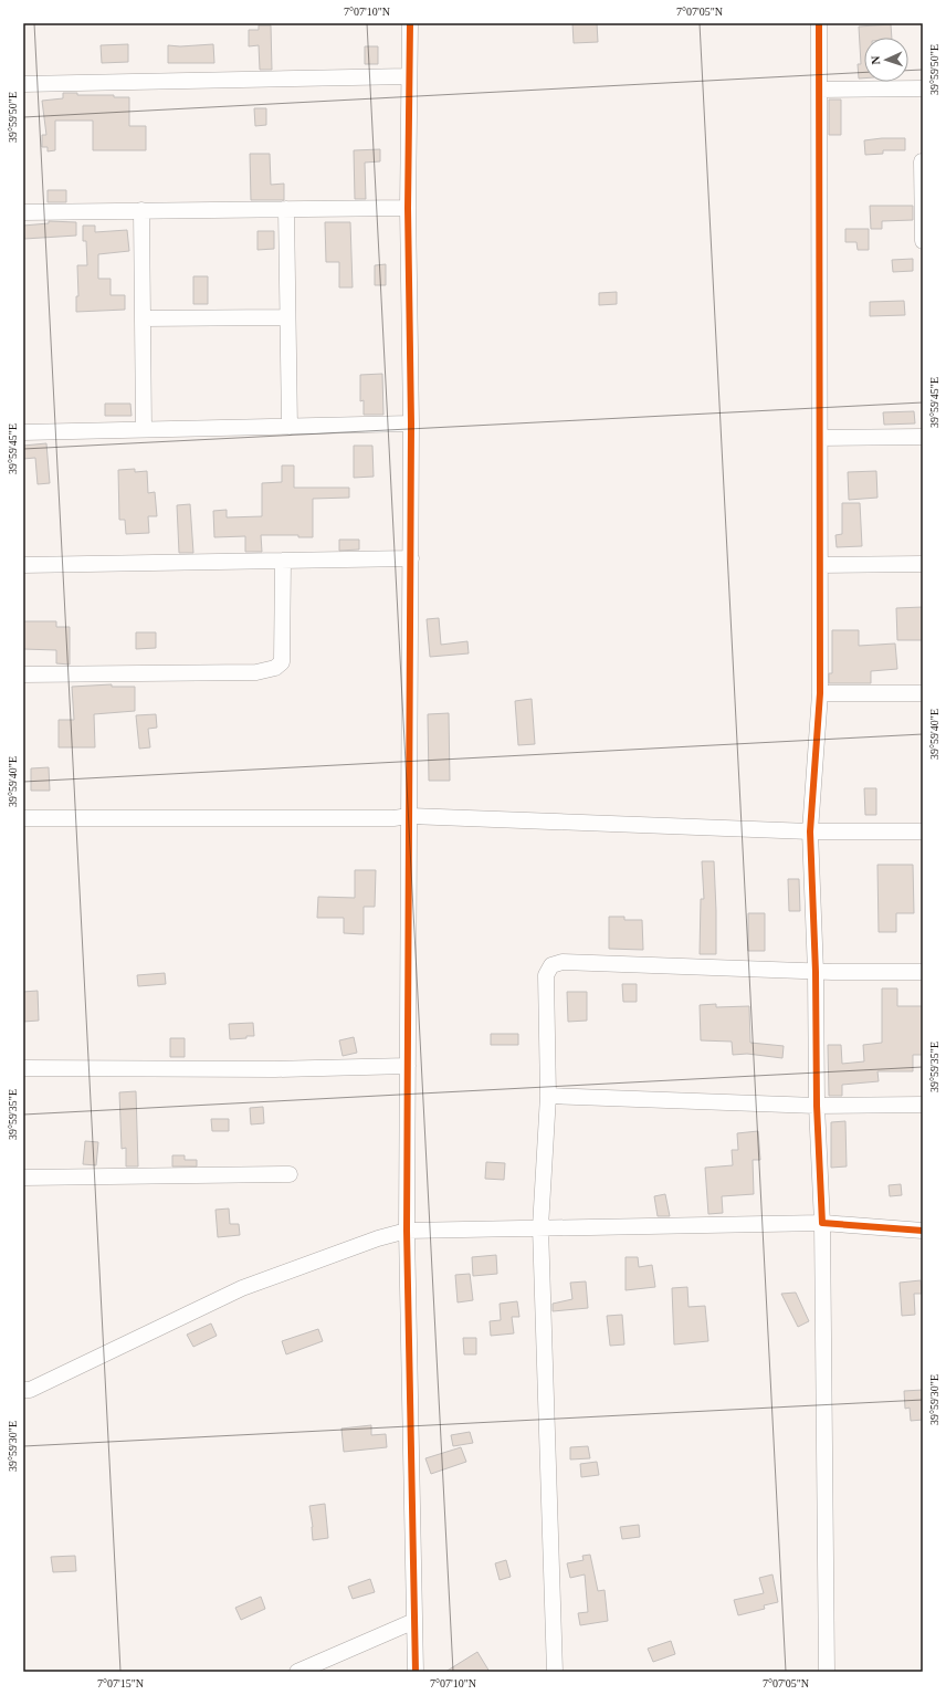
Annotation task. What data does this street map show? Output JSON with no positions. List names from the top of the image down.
{
  "north": "left",
  "coordinates": [
    "7°07'10\"N",
    "7°07'05\"N",
    "39°59'50\"E",
    "39°59'45\"E",
    "39°59'40\"E",
    "39°59'35\"E",
    "39°59'30\"E",
    "7°07'15\"N"
  ]
}
